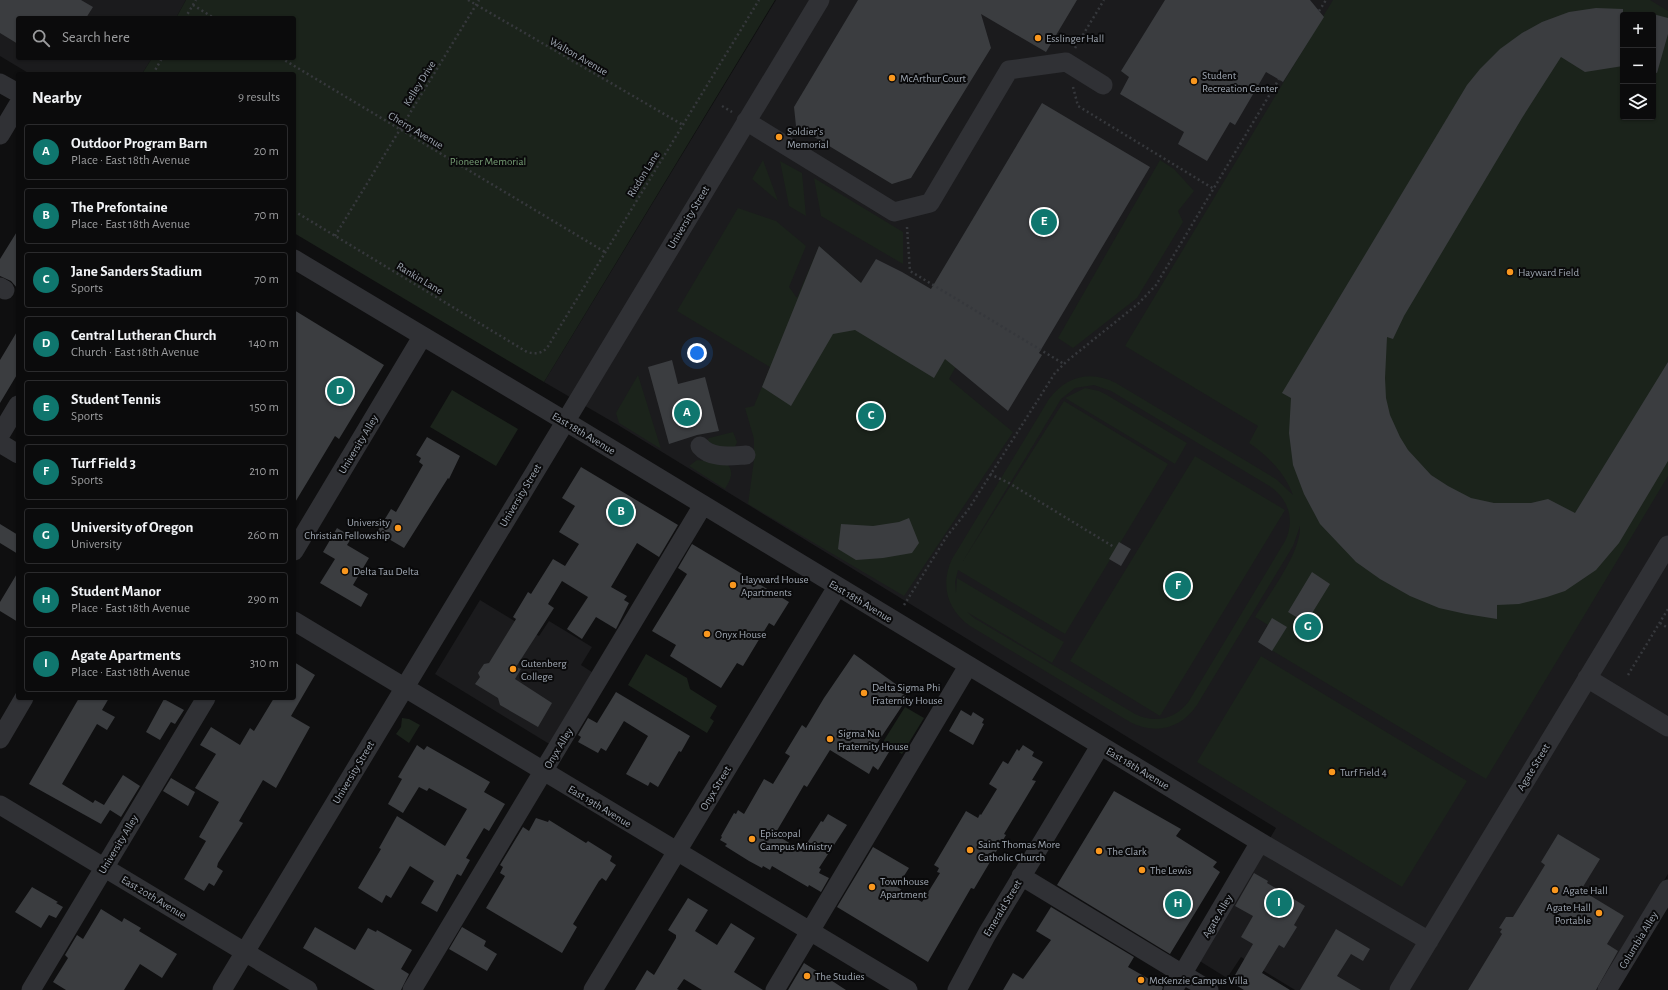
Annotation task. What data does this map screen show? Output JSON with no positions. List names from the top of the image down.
{
  "streets": {
    "street": [
      "University Street",
      "East 18th Avenue",
      "University Alley",
      "Onyx Alley",
      "Agate Street",
      "Onyx Street",
      "East 19th Avenue",
      "East 20th Avenue",
      "Emerald Street",
      "Agate Alley",
      "Columbia Alley"
    ],
    "path": [
      "Walton Avenue",
      "Kelley Drive",
      "Cherry Avenue",
      "Risdon Lane",
      "Rankin Lane"
    ]
  },
  "crossings": [
    ["Walton Avenue", "Kelley Drive"],
    ["Walton Avenue", "Risdon Lane"],
    ["Kelley Drive", "Cherry Avenue"],
    ["Kelley Drive", "Rankin Lane"],
    ["Cherry Avenue", "Risdon Lane"],
    ["Risdon Lane", "Rankin Lane"],
    ["University Street", "East 18th Avenue"],
    ["University Street", "East 19th Avenue"],
    ["University Street", "East 20th Avenue"],
    ["East 18th Avenue", "University Alley"],
    ["East 18th Avenue", "Onyx Alley"],
    ["East 18th Avenue", "Agate Street"],
    ["East 18th Avenue", "Onyx Street"],
    ["East 18th Avenue", "Emerald Street"],
    ["East 18th Avenue", "Agate Alley"],
    ["University Alley", "East 20th Avenue"],
    ["Onyx Alley", "East 19th Avenue"],
    ["Onyx Street", "East 19th Avenue"]
  ],
  "parks": ["Pioneer Memorial"],
  "places": [
    "Esslinger Hall",
    "McArthur Court",
    "Student Recreation Center",
    "Soldier’s Memorial",
    "Hayward Field",
    "University Christian Fellowship",
    "Delta Tau Delta",
    "Hayward House Apartments",
    "Onyx House",
    "Gutenberg College",
    "Delta Sigma Phi Fraternity House",
    "Sigma Nu Fraternity House",
    "Turf Field 4",
    "Episcopal Campus Ministry",
    "Saint Thomas More Catholic Church",
    "The Clark",
    "The Lewis",
    "Townhouse Apartment",
    "Agate Hall",
    "Agate Hall Portable",
    "The Studies",
    "McKenzie Campus Villa"
  ],
  "page": {
    "map_buttons": ["+", "−"],
    "search": "Search here",
    "heading": ["Nearby", "9 results"],
    "list": [
      {
        "mark": "A",
        "name": "Outdoor Program Barn",
        "note": "Place · East 18th Avenue",
        "value": "20 m"
      },
      {
        "mark": "B",
        "name": "The Prefontaine",
        "note": "Place · East 18th Avenue",
        "value": "70 m"
      },
      {
        "mark": "C",
        "name": "Jane Sanders Stadium",
        "note": "Sports",
        "value": "70 m"
      },
      {
        "mark": "D",
        "name": "Central Lutheran Church",
        "note": "Church · East 18th Avenue",
        "value": "140 m"
      },
      {
        "mark": "E",
        "name": "Student Tennis",
        "note": "Sports",
        "value": "150 m"
      },
      {
        "mark": "F",
        "name": "Turf Field 3",
        "note": "Sports",
        "value": "210 m"
      },
      {
        "mark": "G",
        "name": "University of Oregon",
        "note": "University",
        "value": "260 m"
      },
      {
        "mark": "H",
        "name": "Student Manor",
        "note": "Place · East 18th Avenue",
        "value": "290 m"
      },
      {
        "mark": "I",
        "name": "Agate Apartments",
        "note": "Place · East 18th Avenue",
        "value": "310 m"
      }
    ],
    "pins": [
      "E",
      "D",
      "A",
      "C",
      "B",
      "F",
      "G",
      "I",
      "H"
    ]
  }
}
